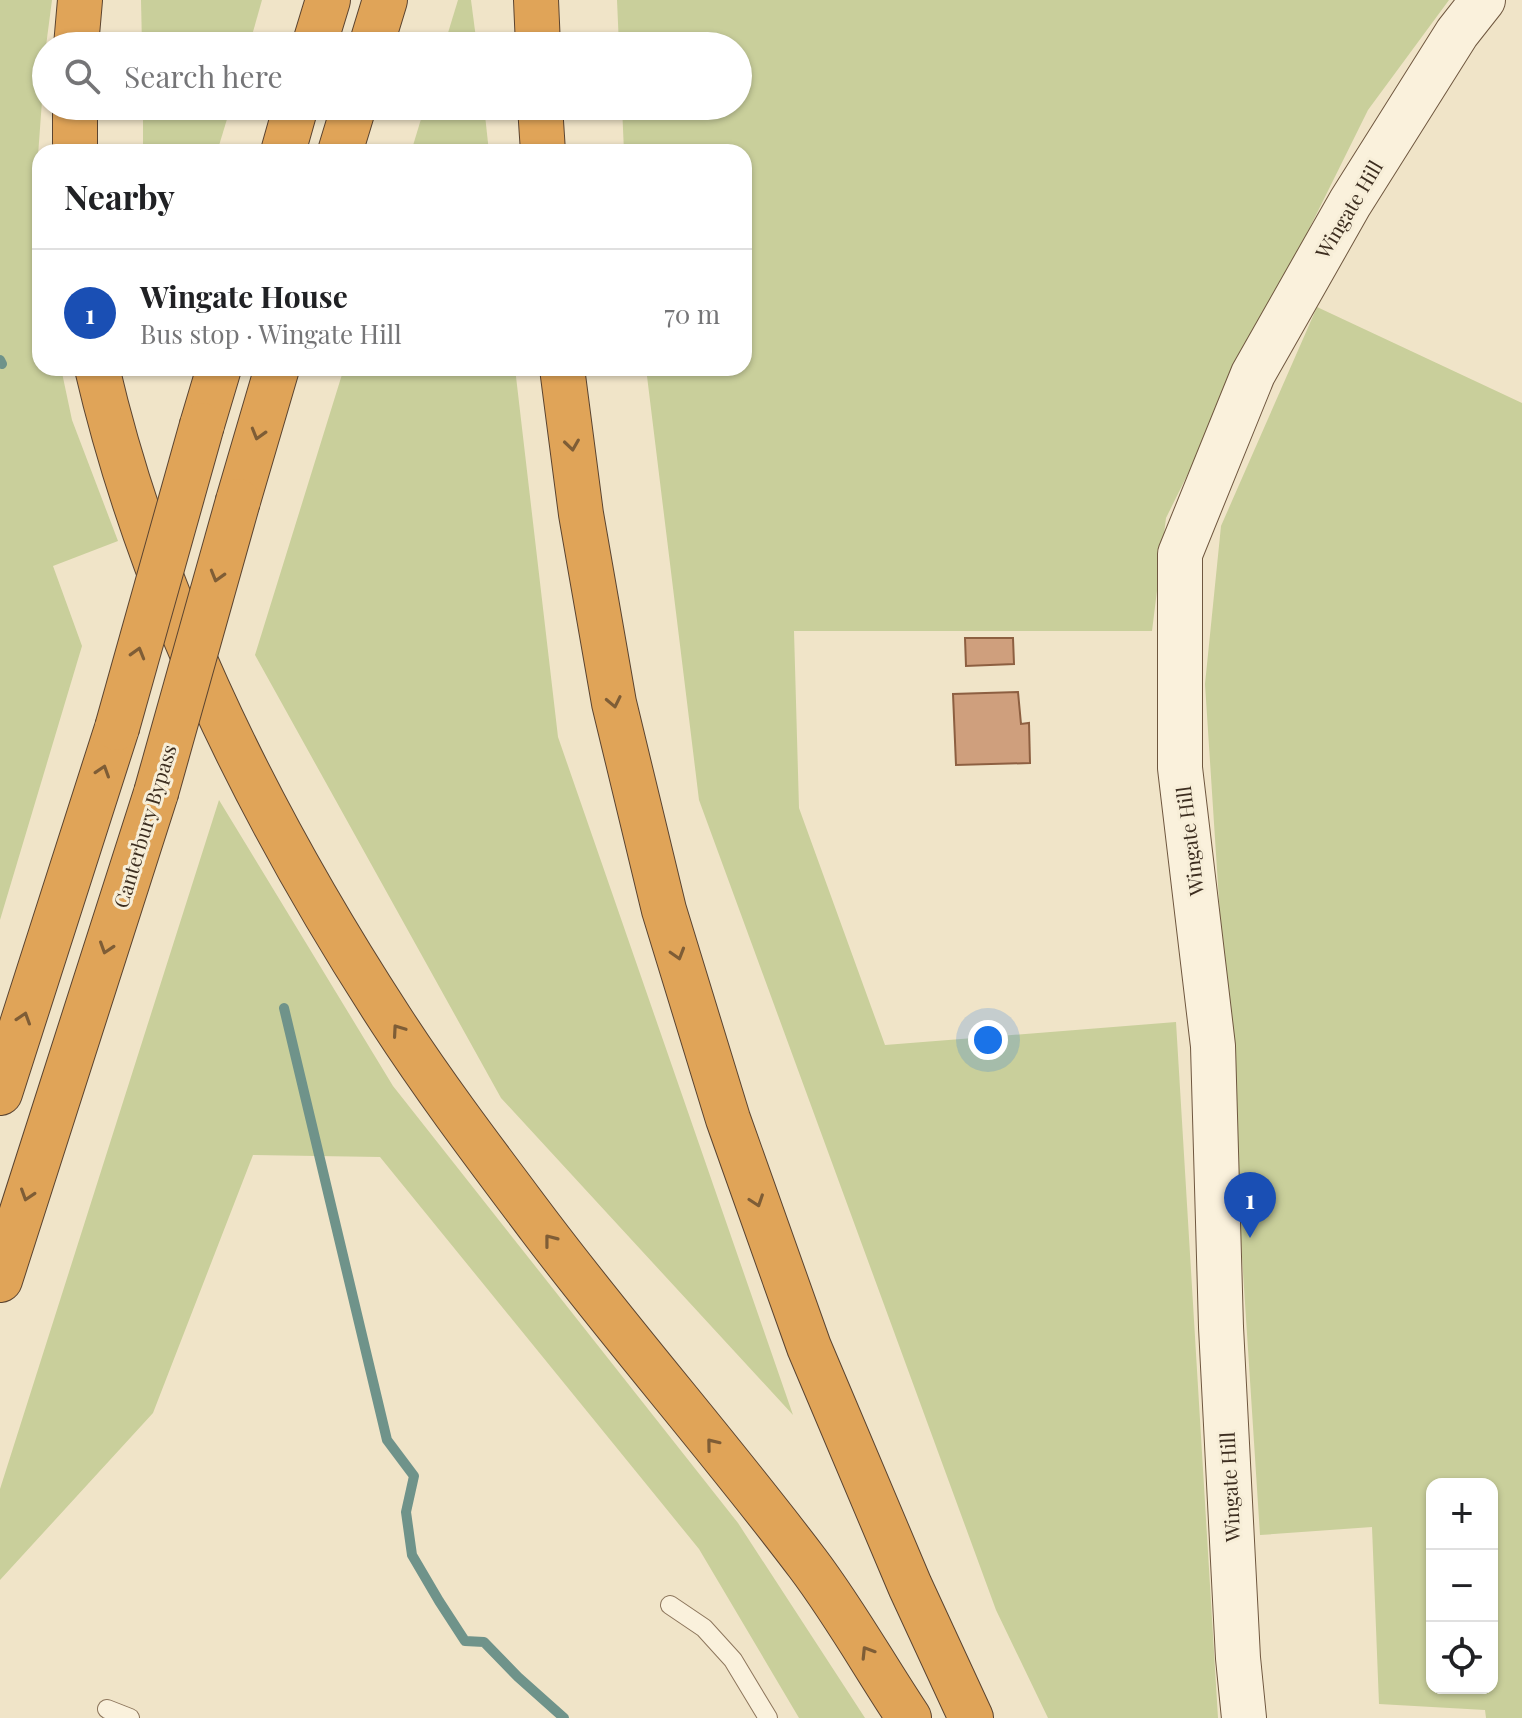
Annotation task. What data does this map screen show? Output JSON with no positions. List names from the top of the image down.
{
  "streets": {
    "highway": ["Canterbury Bypass"],
    "street": ["Wingate Hill"]
  },
  "page": {
    "search": "Search here",
    "heading": "Nearby",
    "list": [
      {
        "mark": "1",
        "name": "Wingate House",
        "note": "Bus stop · Wingate Hill",
        "value": "70 m"
      }
    ],
    "pins": "1",
    "map_buttons": ["+", "−"]
  }
}
